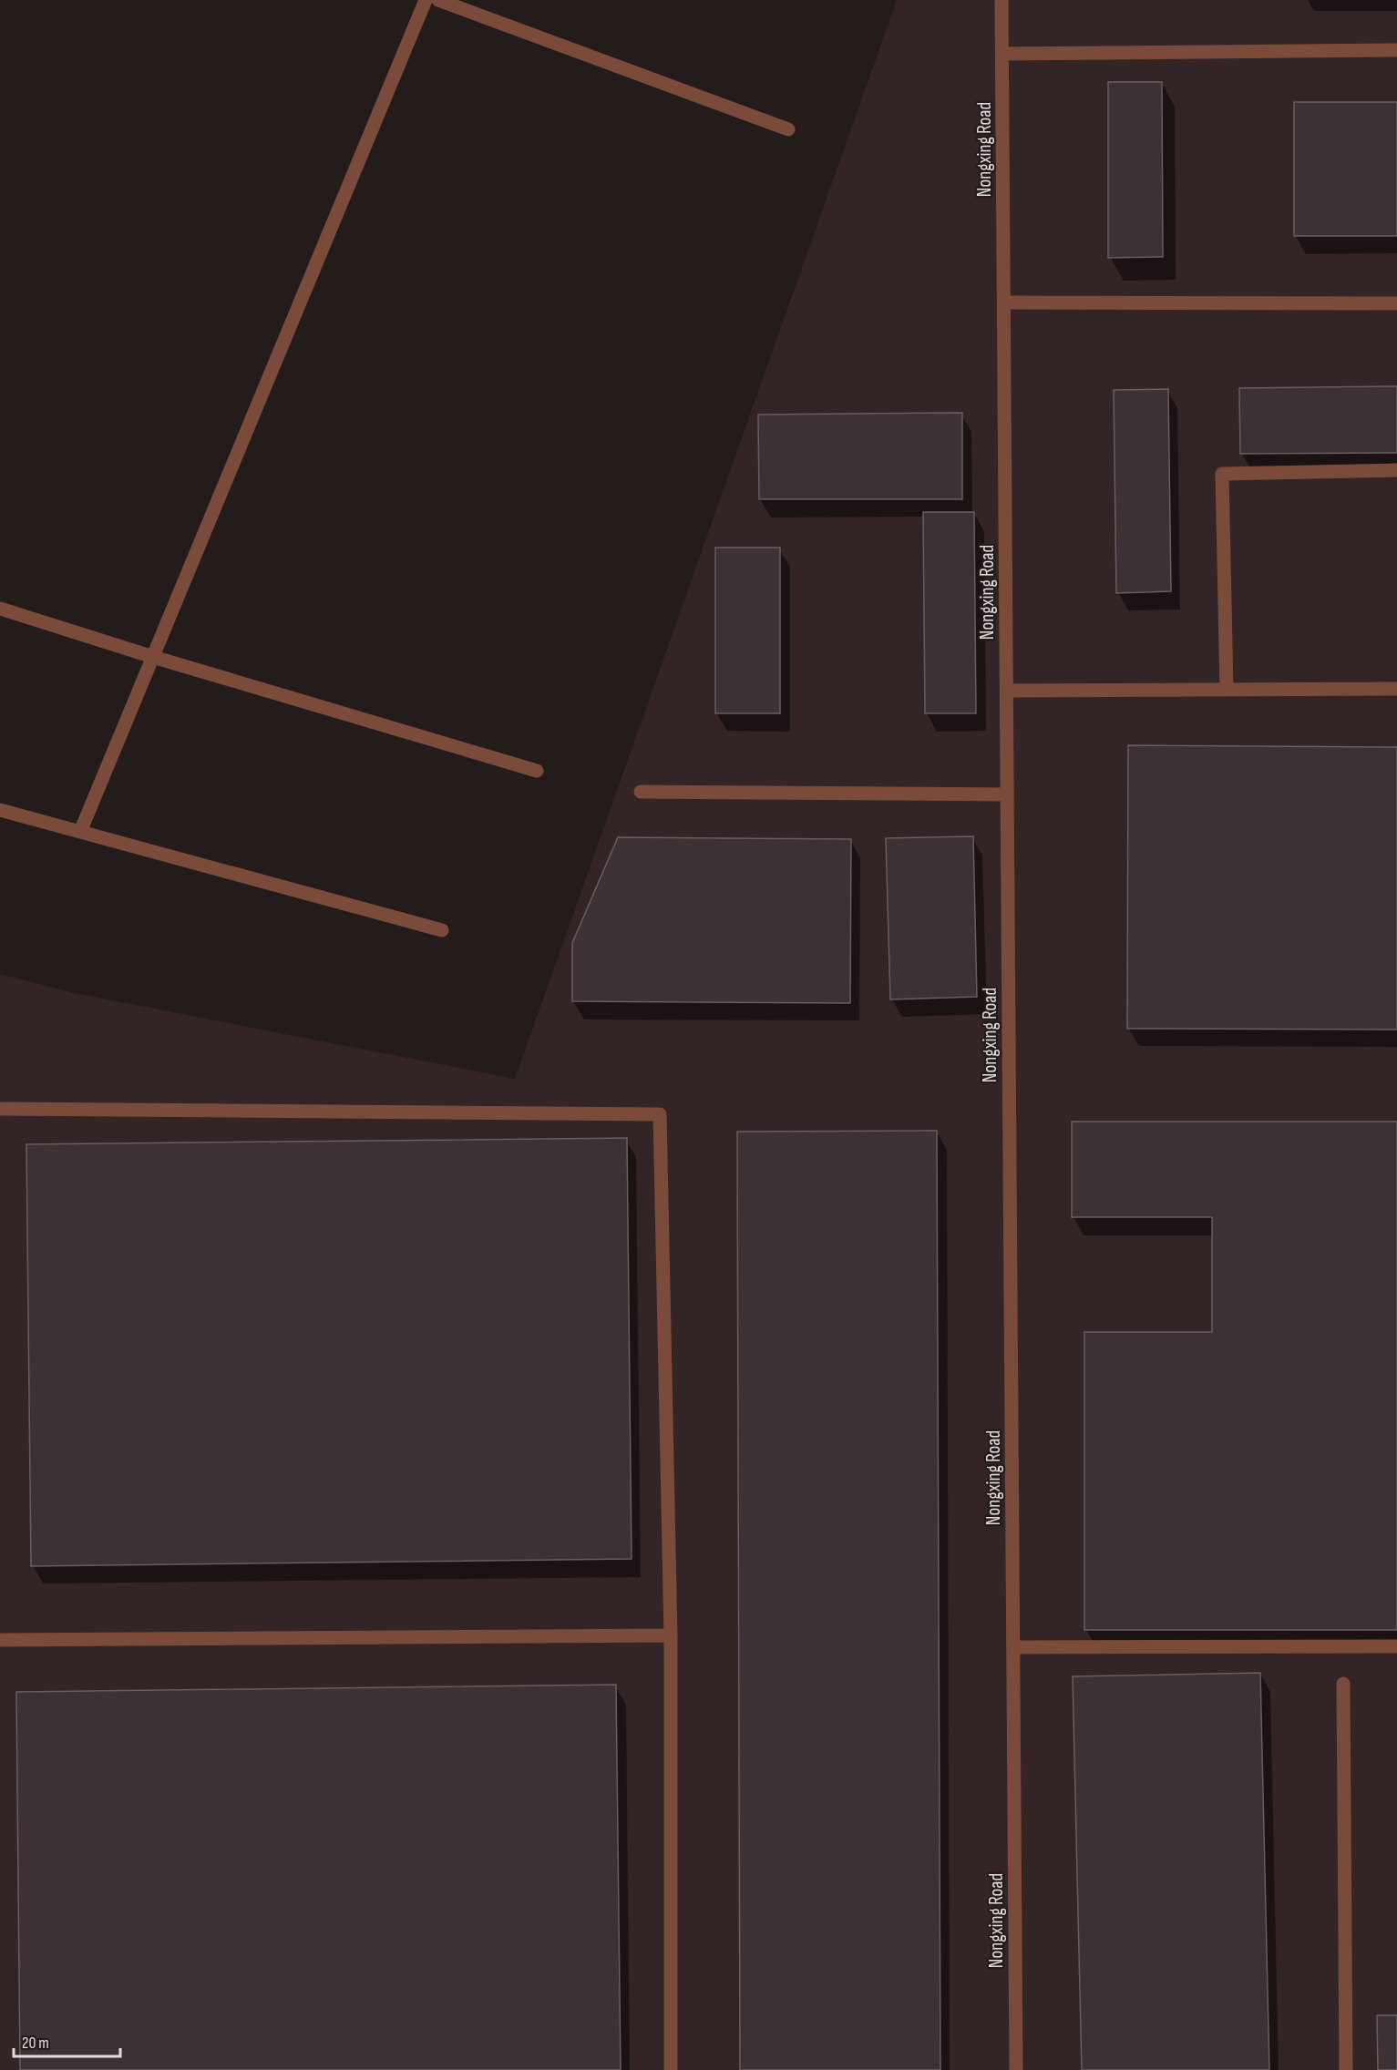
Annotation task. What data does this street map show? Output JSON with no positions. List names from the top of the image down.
{
  "streets": {
    "street": ["Nongxing Road"]
  },
  "scale_bar": "20 m"
}
